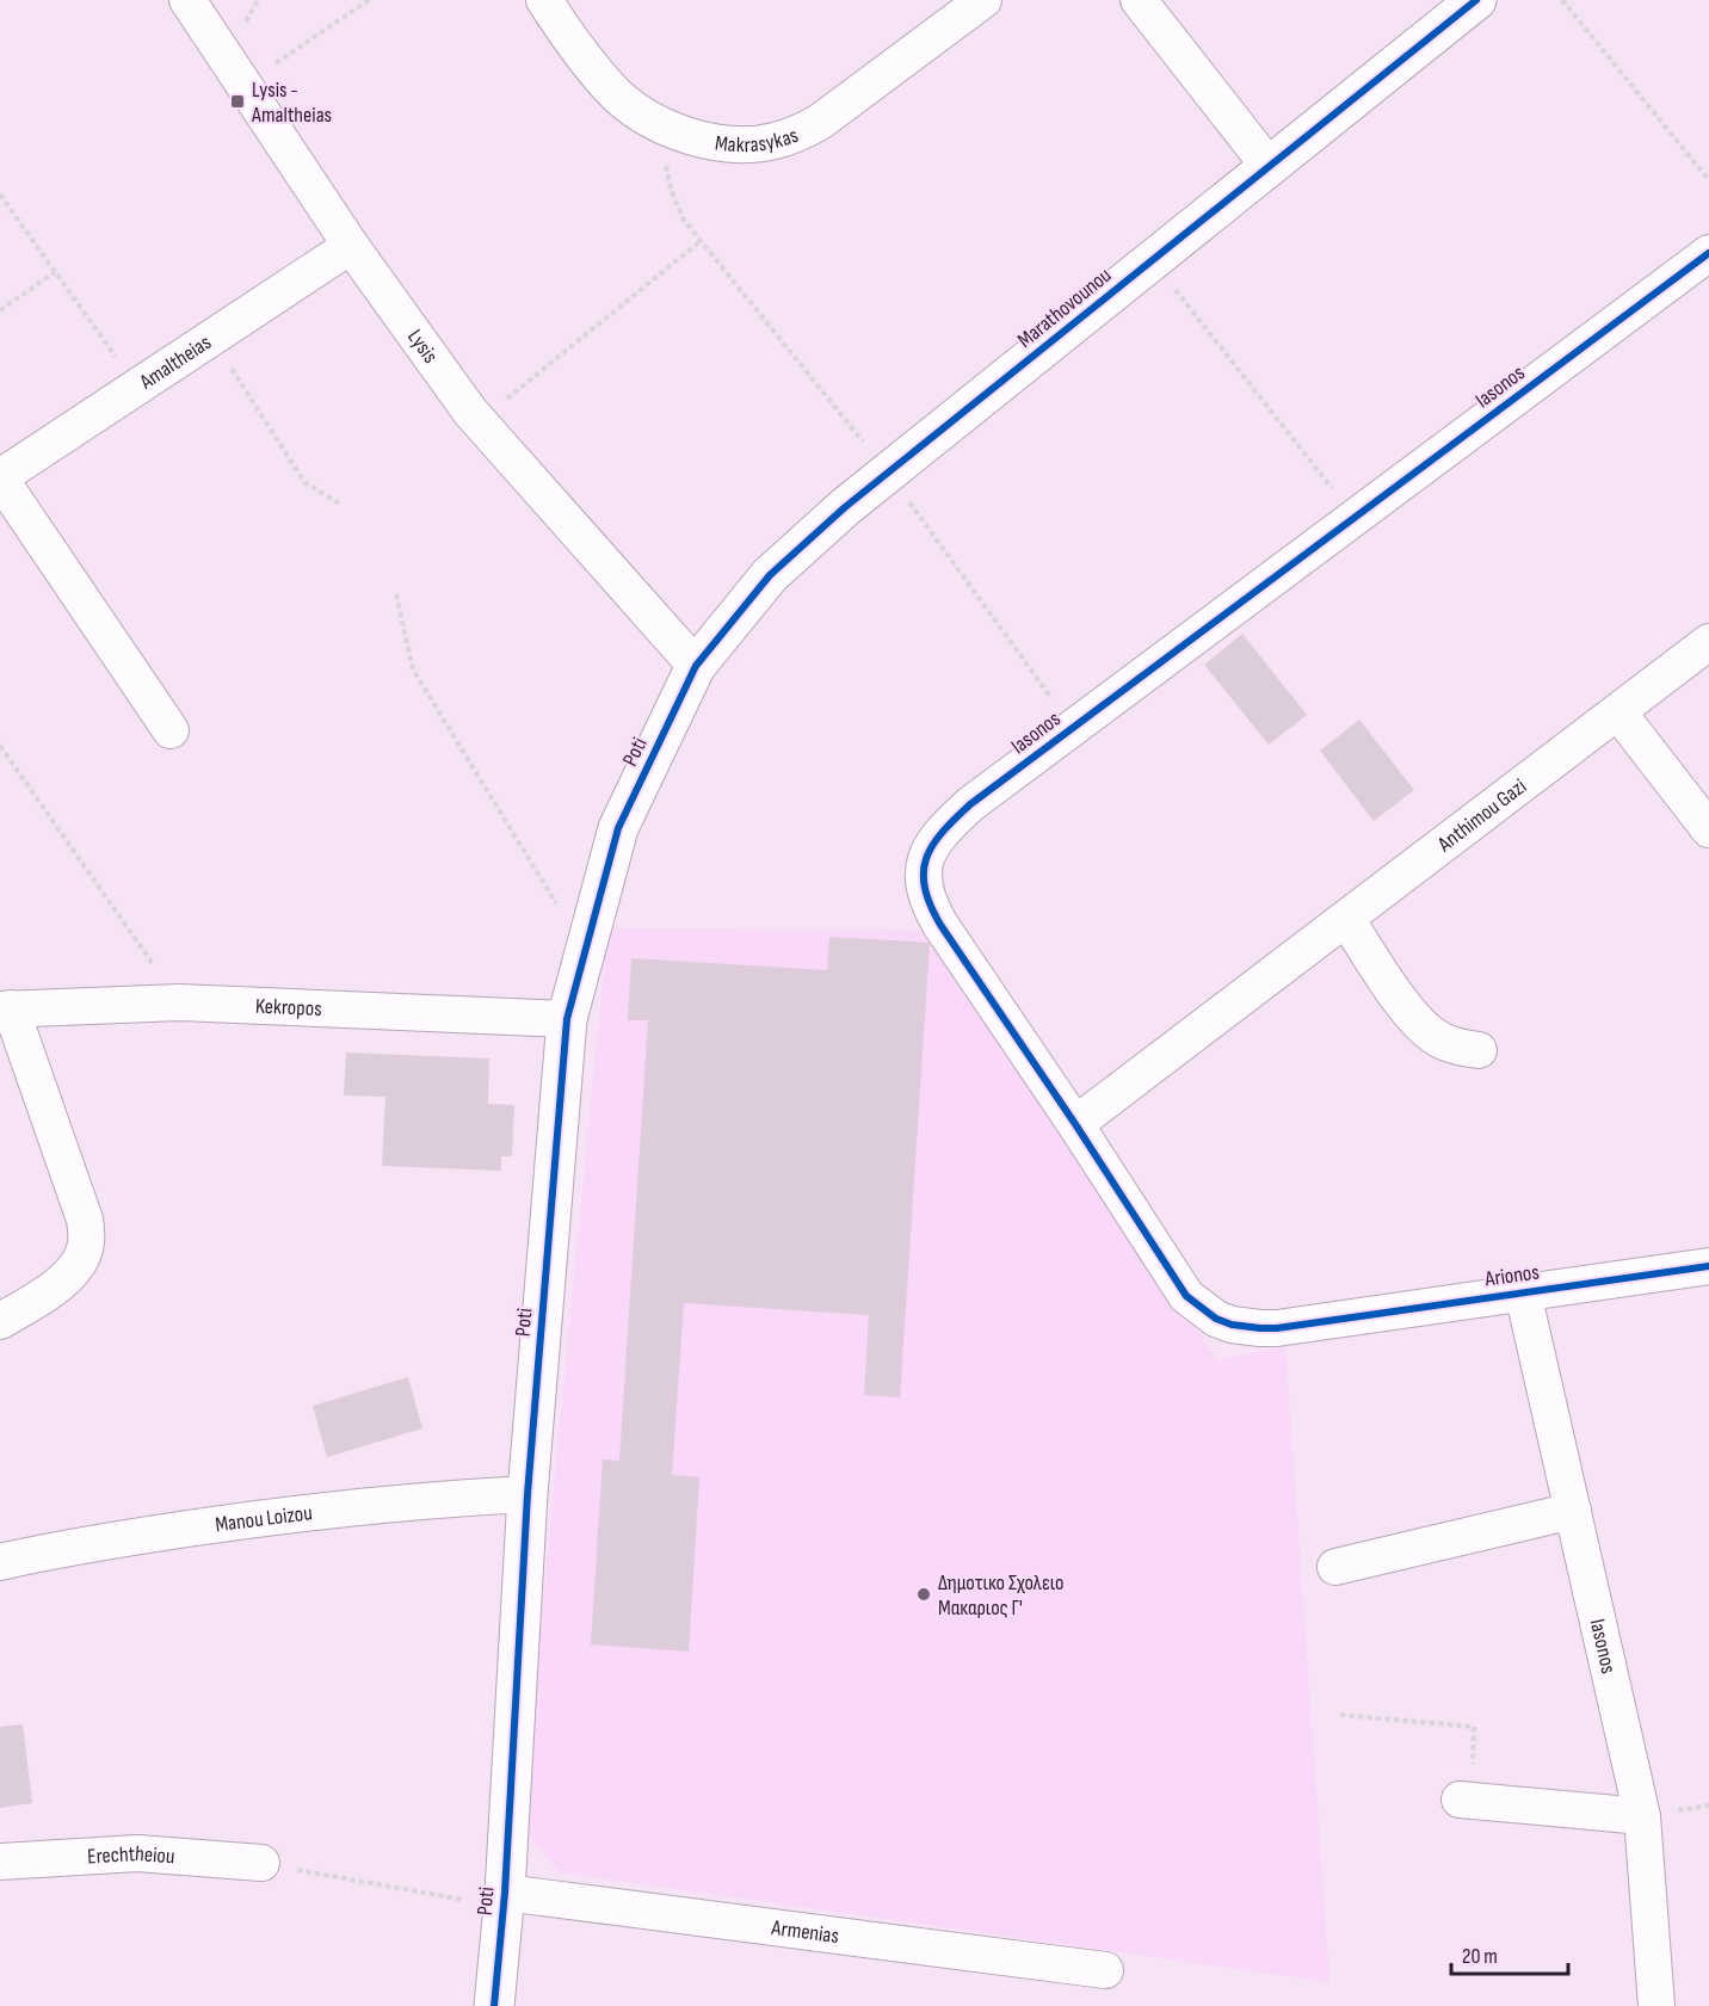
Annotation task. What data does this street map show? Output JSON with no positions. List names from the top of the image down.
{
  "streets": {
    "street": [
      "Makrasykas",
      "Marathovounou",
      "Lysis",
      "Amaltheias",
      "Iasonos",
      "Poti",
      "Anthimou Gazi",
      "Kekropos",
      "Arionos",
      "Manou Loizou",
      "Erechtheiou",
      "Armenias"
    ]
  },
  "crossings": [
    ["Marathovounou", "Lysis"],
    ["Marathovounou", "Poti"],
    ["Lysis", "Amaltheias"],
    ["Lysis", "Poti"],
    ["Iasonos", "Anthimou Gazi"],
    ["Iasonos", "Arionos"],
    ["Poti", "Kekropos"],
    ["Poti", "Manou Loizou"],
    ["Poti", "Armenias"]
  ],
  "places": {
    "transit": ["Lysis - Amaltheias"],
    "other": ["Δημοτικο Σχολειο Μακαριος Γ'"]
  },
  "scale_bar": "20 m"
}
